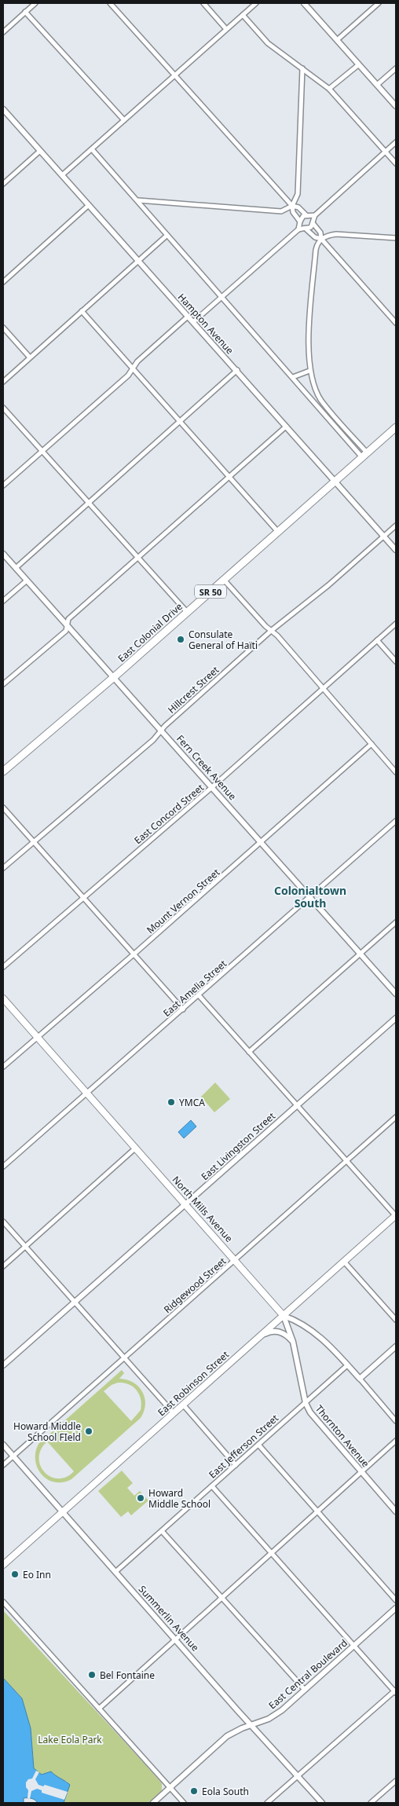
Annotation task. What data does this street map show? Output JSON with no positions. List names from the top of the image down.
{
  "streets": {
    "highway": ["SR 50", "East Colonial Drive"],
    "main road": ["North Mills Avenue", "East Robinson Street"],
    "street": [
      "Hampton Avenue",
      "Hillcrest Street",
      "Fern Creek Avenue",
      "East Concord Street",
      "Mount Vernon Street",
      "East Amelia Street",
      "East Livingston Street",
      "Ridgewood Street",
      "Thornton Avenue",
      "East Jefferson Street",
      "Summerlin Avenue",
      "East Central Boulevard"
    ]
  },
  "crossings": [
    ["Hampton Avenue", "East Colonial Drive"],
    ["Hampton Avenue", "Hillcrest Street"],
    ["East Colonial Drive", "Fern Creek Avenue"],
    ["Hillcrest Street", "Fern Creek Avenue"],
    ["Fern Creek Avenue", "East Concord Street"],
    ["Fern Creek Avenue", "Mount Vernon Street"],
    ["Fern Creek Avenue", "East Amelia Street"],
    ["Mount Vernon Street", "North Mills Avenue"],
    ["East Amelia Street", "North Mills Avenue"],
    ["East Livingston Street", "North Mills Avenue"],
    ["North Mills Avenue", "Ridgewood Street"],
    ["North Mills Avenue", "East Robinson Street"],
    ["North Mills Avenue", "Thornton Avenue"],
    ["North Mills Avenue", "East Jefferson Street"],
    ["Ridgewood Street", "Summerlin Avenue"],
    ["East Robinson Street", "Thornton Avenue"],
    ["East Robinson Street", "Summerlin Avenue"],
    ["Thornton Avenue", "East Jefferson Street"],
    ["East Jefferson Street", "Summerlin Avenue"],
    ["Summerlin Avenue", "East Central Boulevard"]
  ],
  "districts": ["Colonialtown South"],
  "parks": ["Lake Eola Park"],
  "places": [
    "Consulate General of Haïti",
    "YMCA",
    "Howard Middle School FIeld",
    "Howard Middle School",
    "Eo Inn",
    "Bel Fontaine",
    "Eola South"
  ]
}
